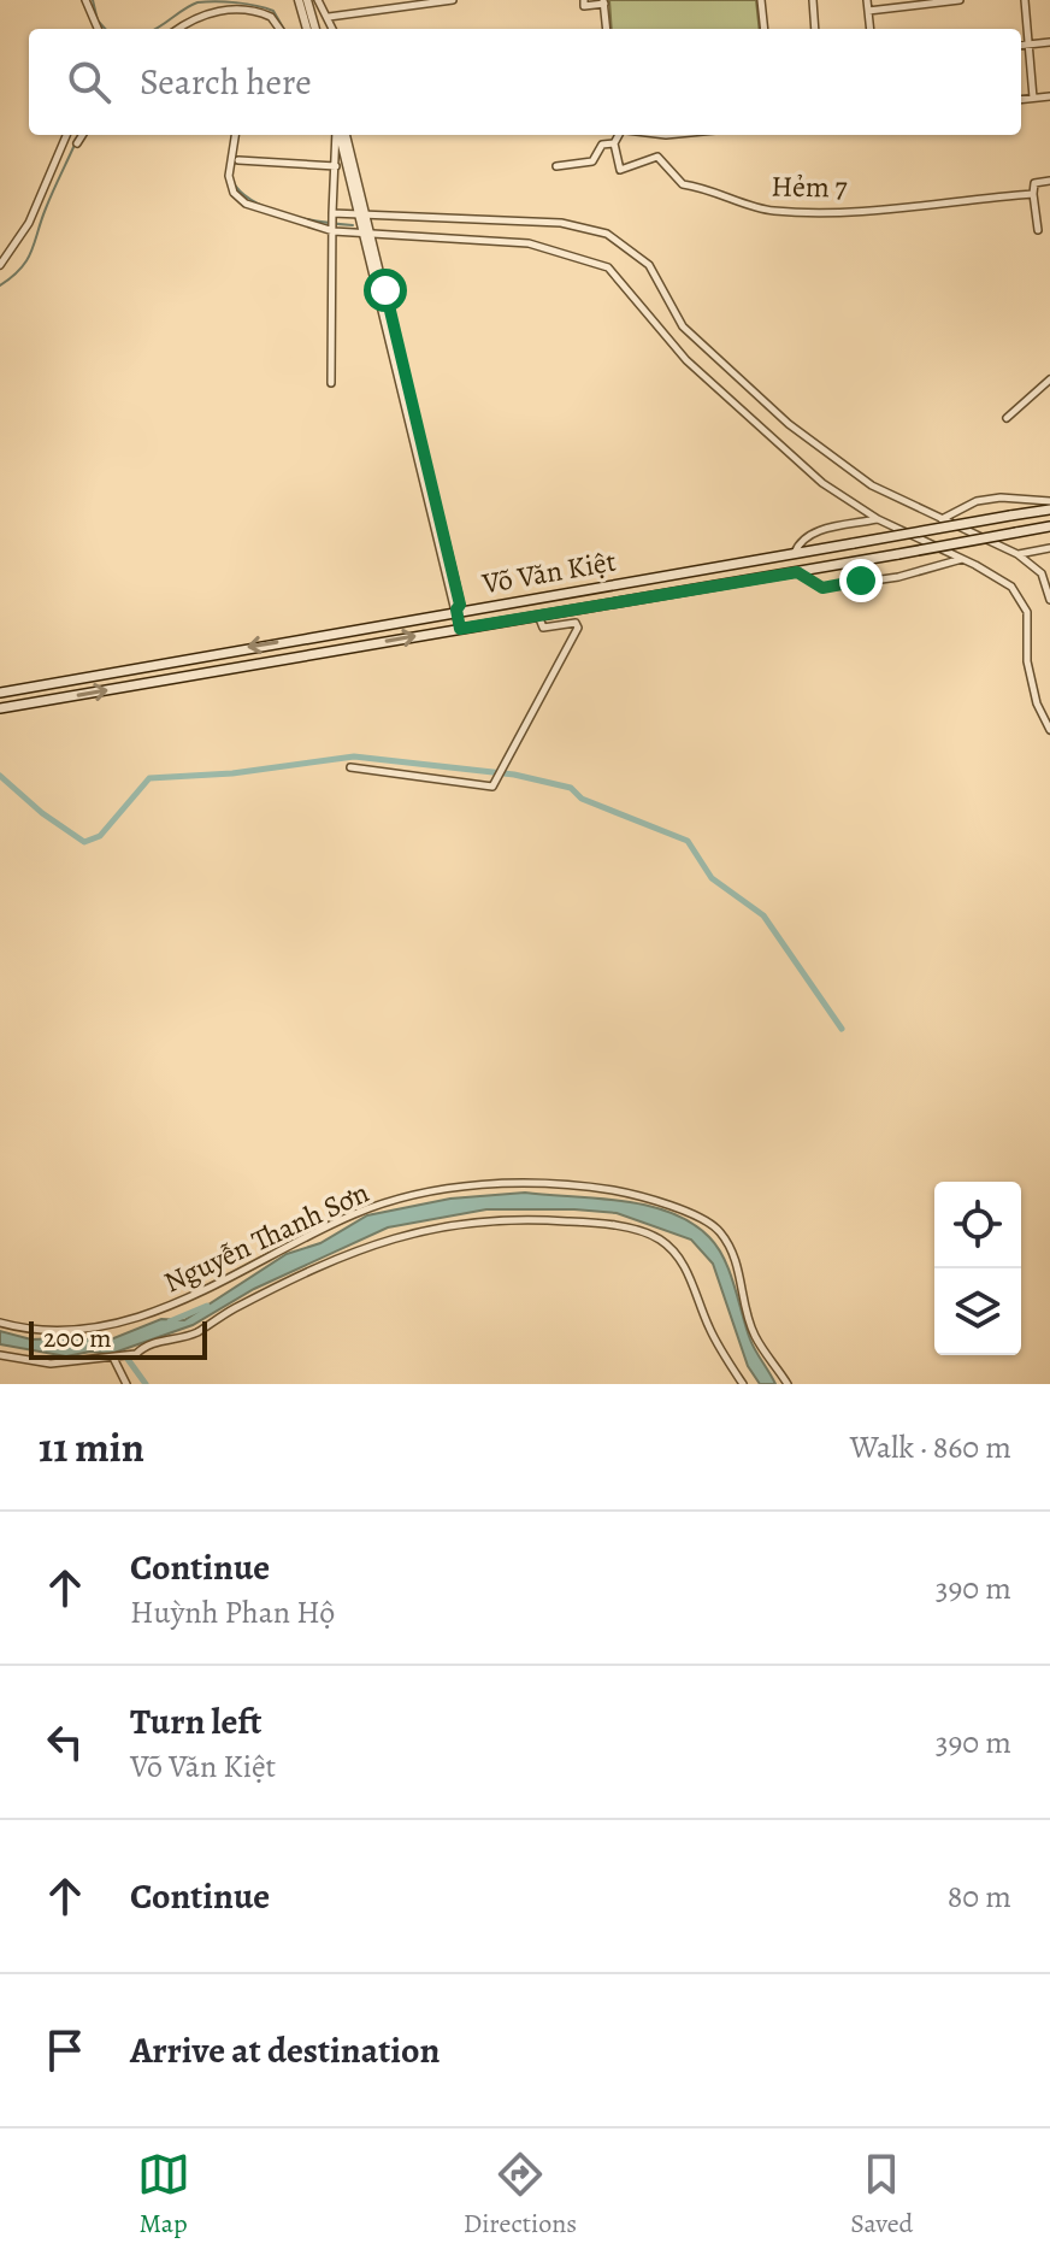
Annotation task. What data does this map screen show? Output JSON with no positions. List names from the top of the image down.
{
  "streets": {
    "main road": ["Võ Văn Kiệt"],
    "street": ["Hẻm 7", "Nguyễn Thanh Sơn"]
  },
  "scale_bar": "200 m",
  "page": {
    "search": "Search here",
    "scale": "200 m",
    "heading": ["11 min", "Walk · 860 m"],
    "list": [
      ["Continue", "Huỳnh Phan Hộ", "390 m"],
      ["Turn left", "Võ Văn Kiệt", "390 m"],
      ["Continue", "80 m"],
      "Arrive at destination"
    ],
    "nav": ["Map", "Directions", "Saved"]
  }
}
